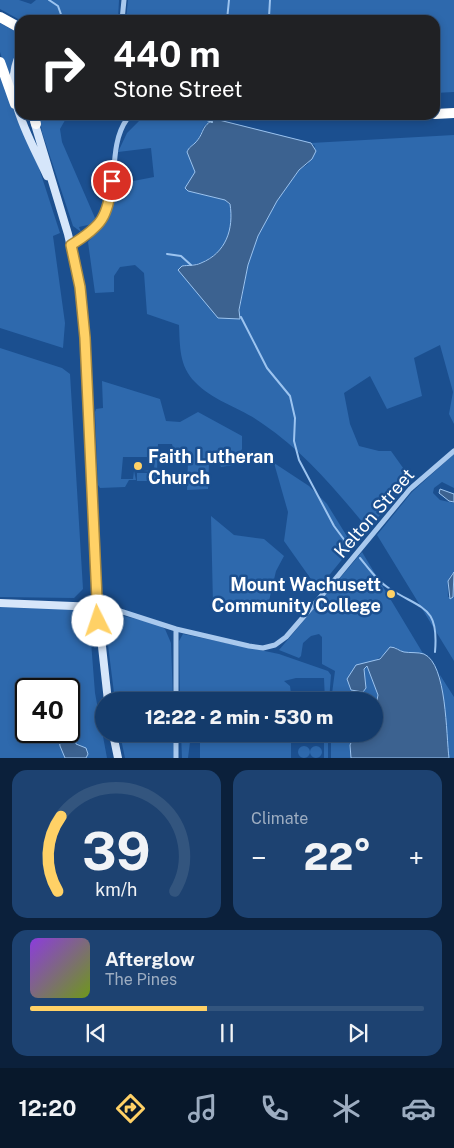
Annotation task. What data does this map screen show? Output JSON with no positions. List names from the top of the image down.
{
  "streets": {
    "street": ["Kelton Street"]
  },
  "places": ["Faith Lutheran Church", "Mount Wachusett Community College"],
  "page": {
    "turn": ["440 m", "Stone Street"],
    "limit": "40",
    "trip": "12:22 · 2 min · 530 m",
    "tile": "Climate",
    "heat": ["−", "22°", "+"],
    "song": ["Afterglow", "The Pines"],
    "tabs": "12:20",
    "gauge": ["39", "km/h"]
  }
}
